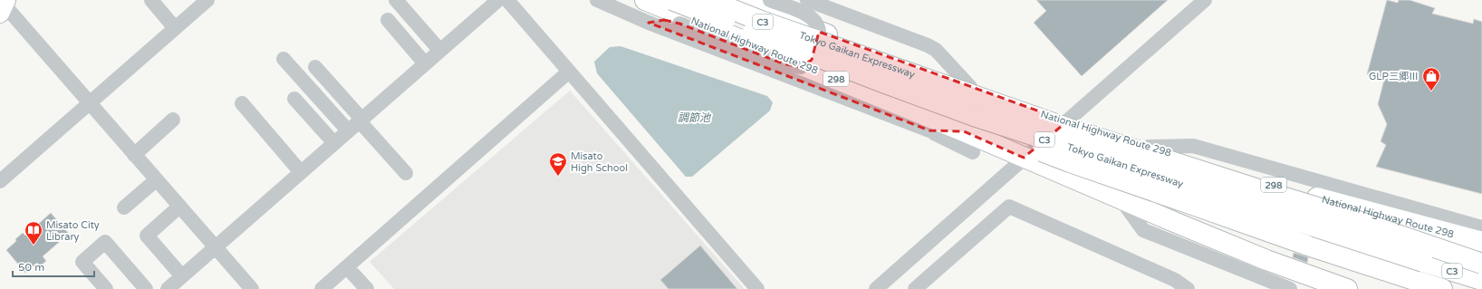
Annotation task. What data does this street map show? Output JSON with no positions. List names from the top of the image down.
{
  "streets": {
    "highway": [
      "C3",
      "National Highway Route 298",
      "Tokyo Gaikan Expressway",
      "298"
    ]
  },
  "water": ["調節池"],
  "places": {
    "shop": ["GLP三郷Ⅲ"],
    "school or university": ["Misato High School"],
    "library": ["Misato City Library"]
  },
  "scale_bar": "50 m"
}
